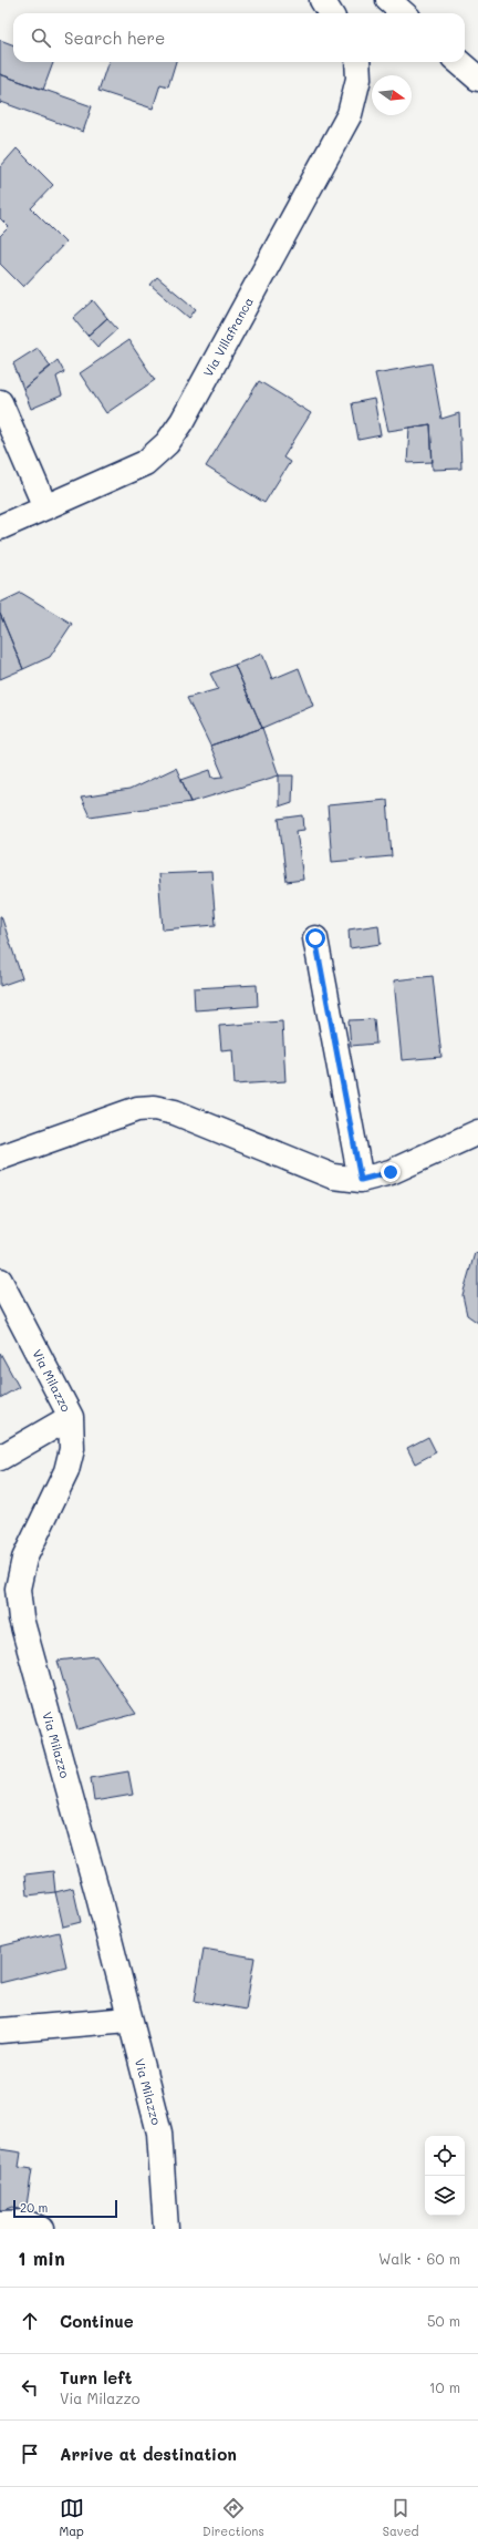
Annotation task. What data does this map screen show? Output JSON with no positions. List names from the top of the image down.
{
  "streets": {
    "street": ["Via Villafranca", "Via Milazzo"]
  },
  "scale_bar": "20 m",
  "north": "right",
  "page": {
    "search": "Search here",
    "scale": "20 m",
    "heading": ["1 min", "Walk · 60 m"],
    "list": [
      ["Continue", "50 m"],
      ["Turn left", "Via Milazzo", "10 m"],
      "Arrive at destination"
    ],
    "nav": ["Map", "Directions", "Saved"]
  }
}
